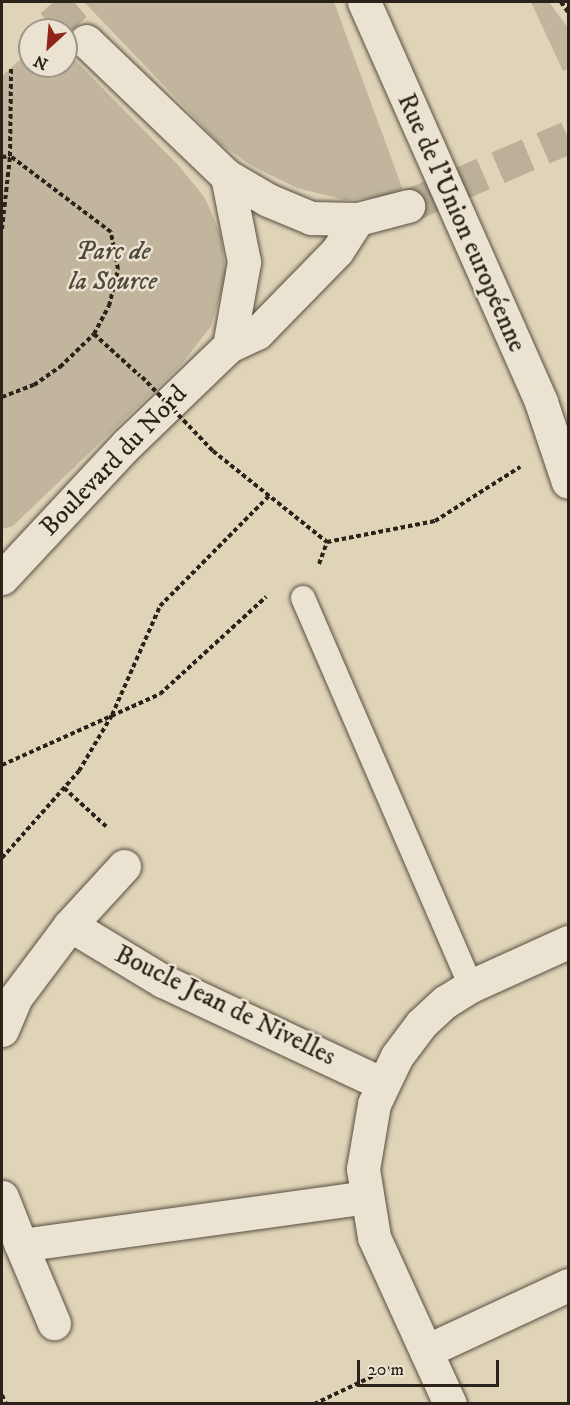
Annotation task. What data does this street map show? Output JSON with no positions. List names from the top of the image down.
{
  "streets": {
    "street": ["Rue de l'Union européenne", "Boulevard du Nord", "Boucle Jean de Nivelles"]
  },
  "parks": ["Parc de la Source"],
  "scale_bar": "20 m",
  "north": "bottom left"
}
